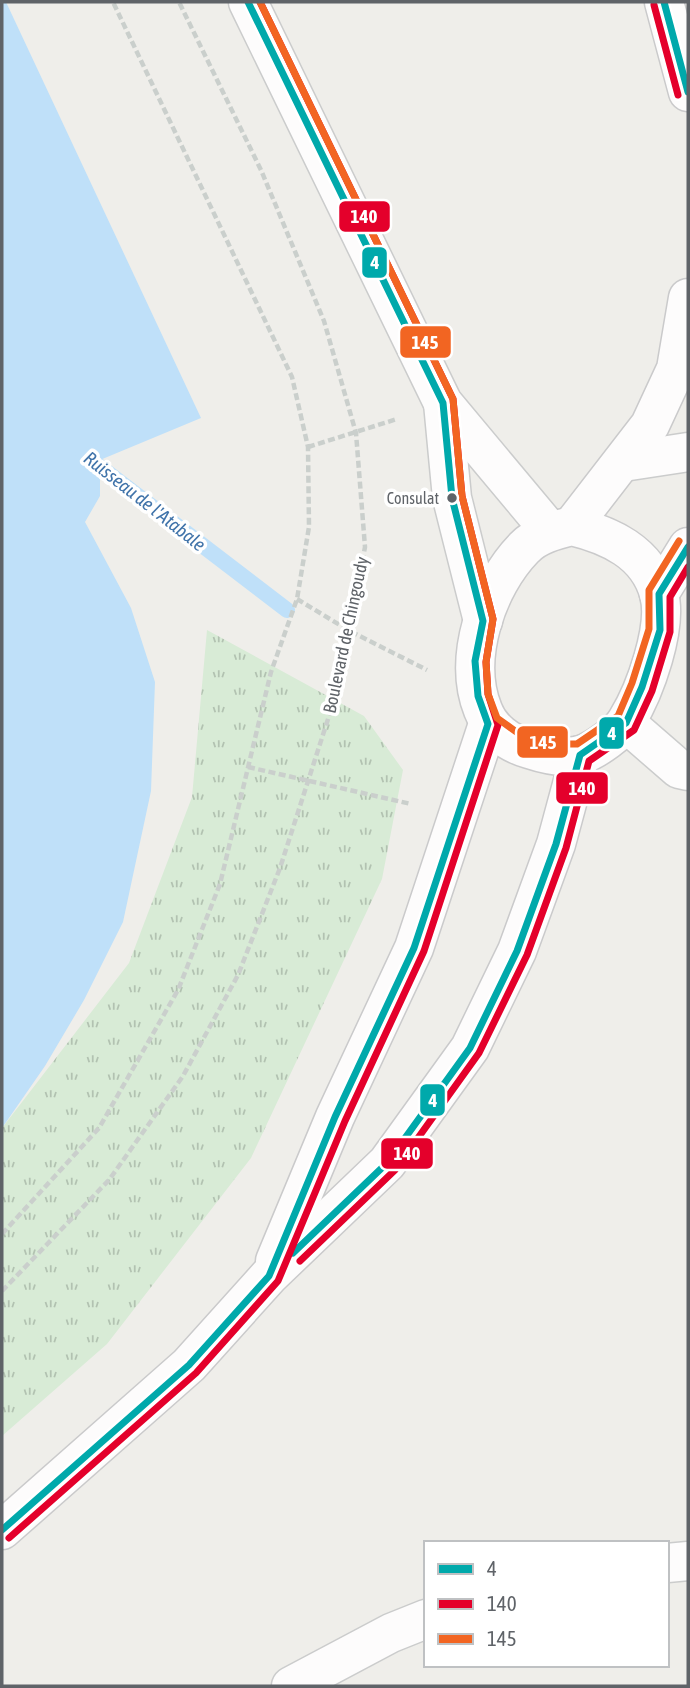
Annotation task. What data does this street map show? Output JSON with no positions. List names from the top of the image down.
{
  "streets": {
    "path": ["Boulevard de Chingoudy"]
  },
  "water": ["Ruisseau de l'Atabale"],
  "places": ["Consulat"],
  "lines": ["transit line 4", "transit line 140", "transit line 145"],
  "legend": ["4", "140", "145"]
}
